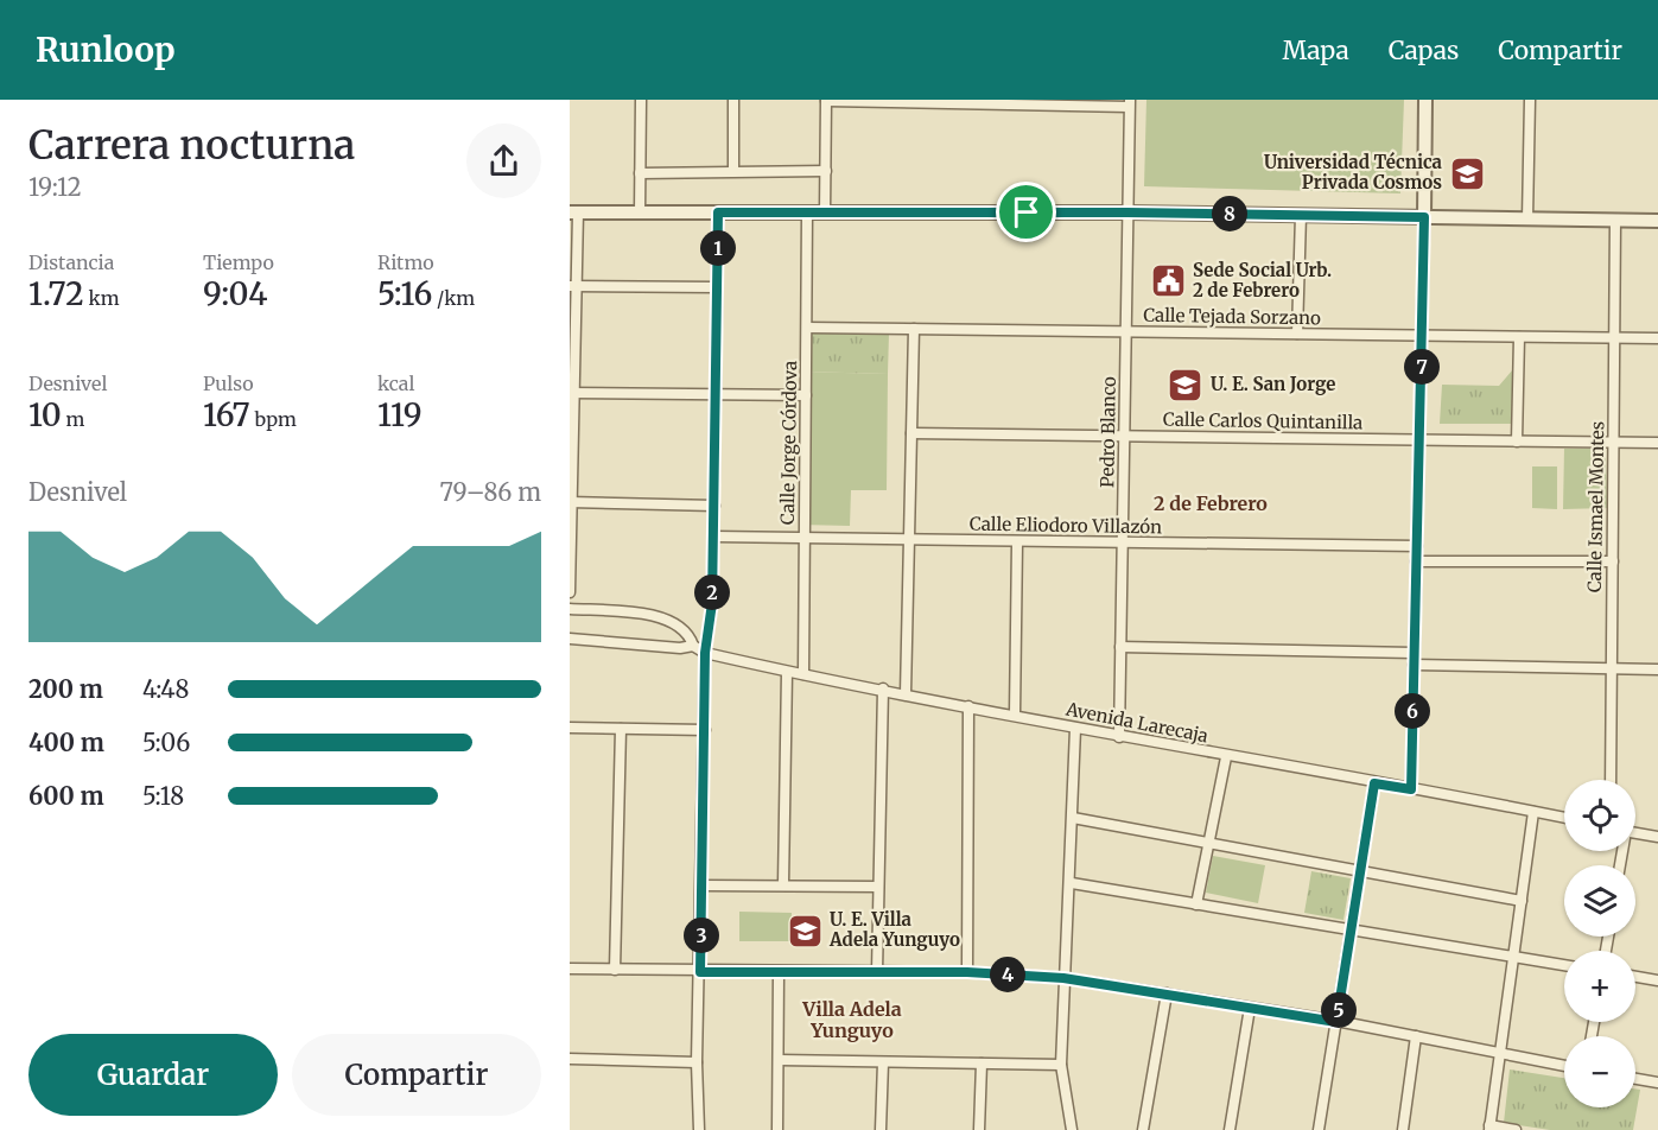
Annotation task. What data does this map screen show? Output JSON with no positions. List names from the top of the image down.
{
  "streets": {
    "street": [
      "Calle Tejada Sorzano",
      "Calle Carlos Quintanilla",
      "Pedro Blanco",
      "Calle Jorge Córdova",
      "Calle Ismael Montes",
      "Calle Eliodoro Villazón",
      "Avenida Larecaja"
    ]
  },
  "crossings": [
    ["Calle Tejada Sorzano", "Pedro Blanco"],
    ["Calle Tejada Sorzano", "Calle Jorge Córdova"],
    ["Calle Tejada Sorzano", "Calle Ismael Montes"],
    ["Calle Carlos Quintanilla", "Pedro Blanco"],
    ["Calle Carlos Quintanilla", "Calle Ismael Montes"],
    ["Pedro Blanco", "Calle Eliodoro Villazón"],
    ["Pedro Blanco", "Avenida Larecaja"],
    ["Calle Jorge Córdova", "Calle Eliodoro Villazón"],
    ["Calle Jorge Córdova", "Avenida Larecaja"]
  ],
  "districts": ["2 de Febrero", "Villa Adela Yunguyo"],
  "places": {
    "school or university": ["Universidad Técnica Privada Cosmos", "U. E. San Jorge", "U. E. Villa Adela Yunguyo"],
    "public building": ["Sede Social Urb. 2 de Febrero"]
  },
  "page": {
    "header": "Runloop",
    "nav": ["Mapa", "Capas", "Compartir"],
    "heading": ["Carrera nocturna", "19:12"],
    "pins": [
      "8",
      "1",
      "7",
      "2",
      "6",
      "3",
      "4",
      "5"
    ],
    "stats": [
      ["Distancia", "1.72 km"],
      ["Tiempo", "9:04"],
      ["Ritmo", "5:16 /km"],
      ["Desnivel", "10 m"],
      ["Pulso", "167 bpm"],
      ["kcal", "119"]
    ],
    "chart": ["Desnivel", "79–86 m"],
    "list": [
      {
        "name": "200 m",
        "note": "4:48"
      },
      {
        "name": "400 m",
        "note": "5:06"
      },
      {
        "name": "600 m",
        "note": "5:18"
      }
    ],
    "map_buttons": ["+", "−"],
    "buttons": ["Guardar", "Compartir"]
  }
}
